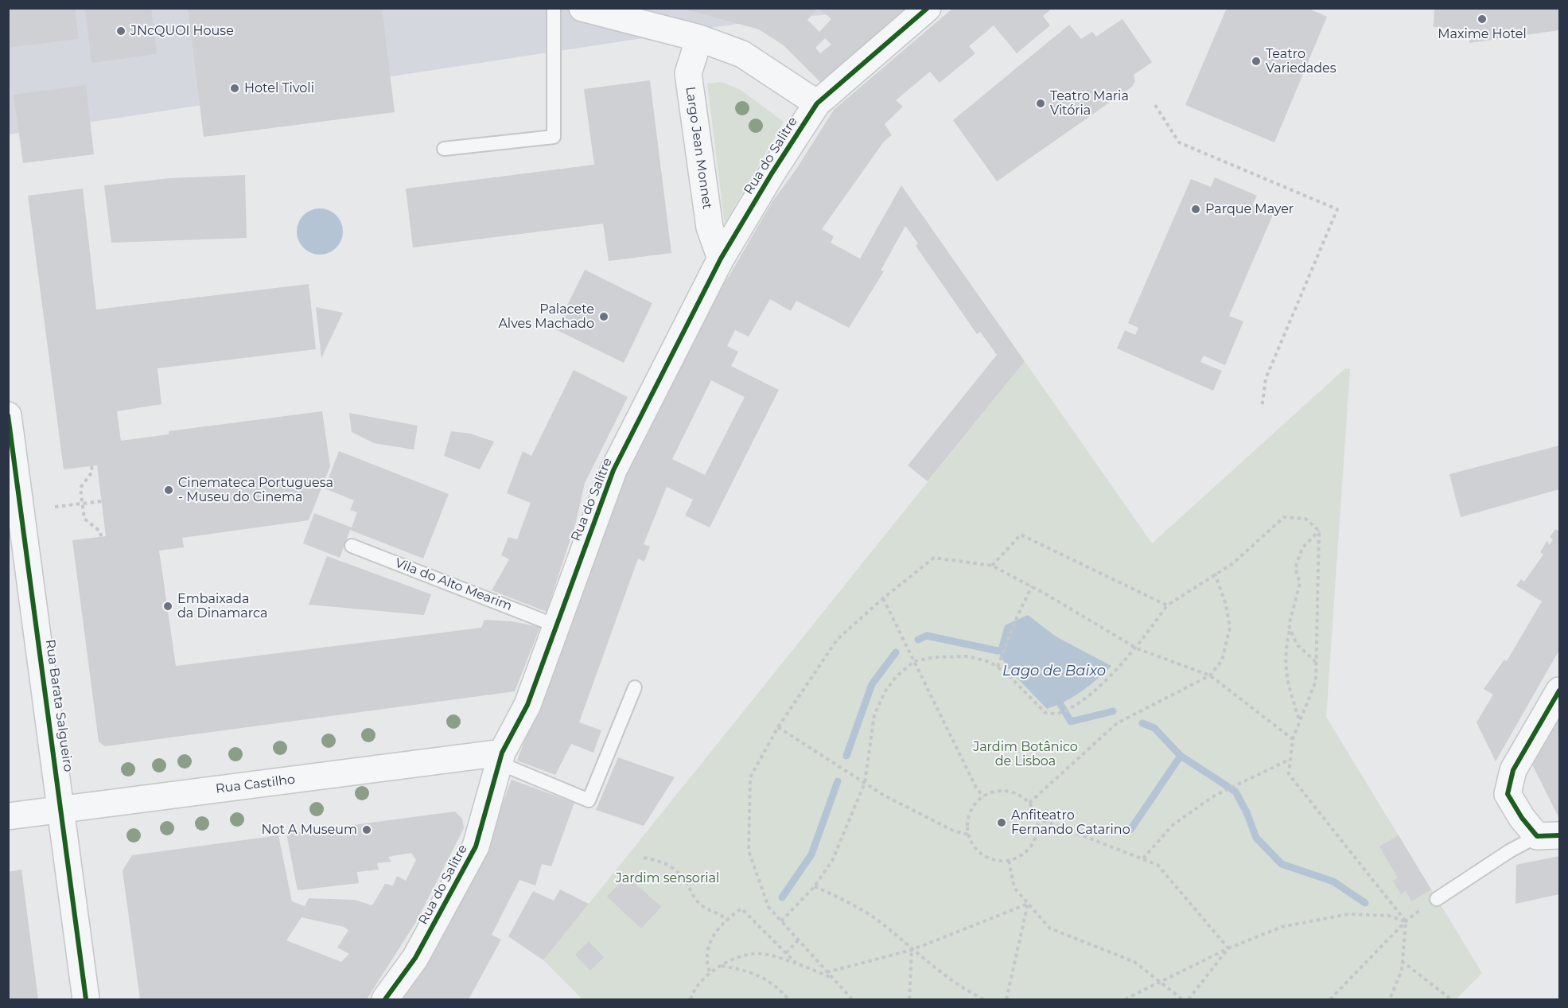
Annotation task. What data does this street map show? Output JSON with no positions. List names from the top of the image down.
{
  "streets": {
    "street": [
      "Largo Jean Monnet",
      "Rua do Salitre",
      "Rua Barata Salgueiro",
      "Rua Castilho"
    ],
    "lane": ["Vila do Alto Mearim"]
  },
  "crossings": [
    ["Largo Jean Monnet", "Rua do Salitre"],
    ["Rua do Salitre", "Vila do Alto Mearim"],
    ["Rua do Salitre", "Rua Castilho"],
    ["Rua Barata Salgueiro", "Rua Castilho"]
  ],
  "water": ["Lago de Baixo"],
  "parks": ["Jardim Botânico de Lisboa", "Jardim sensorial"],
  "places": [
    "Maxime Hotel",
    "JNcQUOI House",
    "Teatro Variedades",
    "Hotel Tivoli",
    "Teatro Maria Vitória",
    "Parque Mayer",
    "Palacete Alves Machado",
    "Cinemateca Portuguesa - Museu do Cinema",
    "Embaixada da Dinamarca",
    "Anfiteatro Fernando Catarino",
    "Not A Museum"
  ]
}
